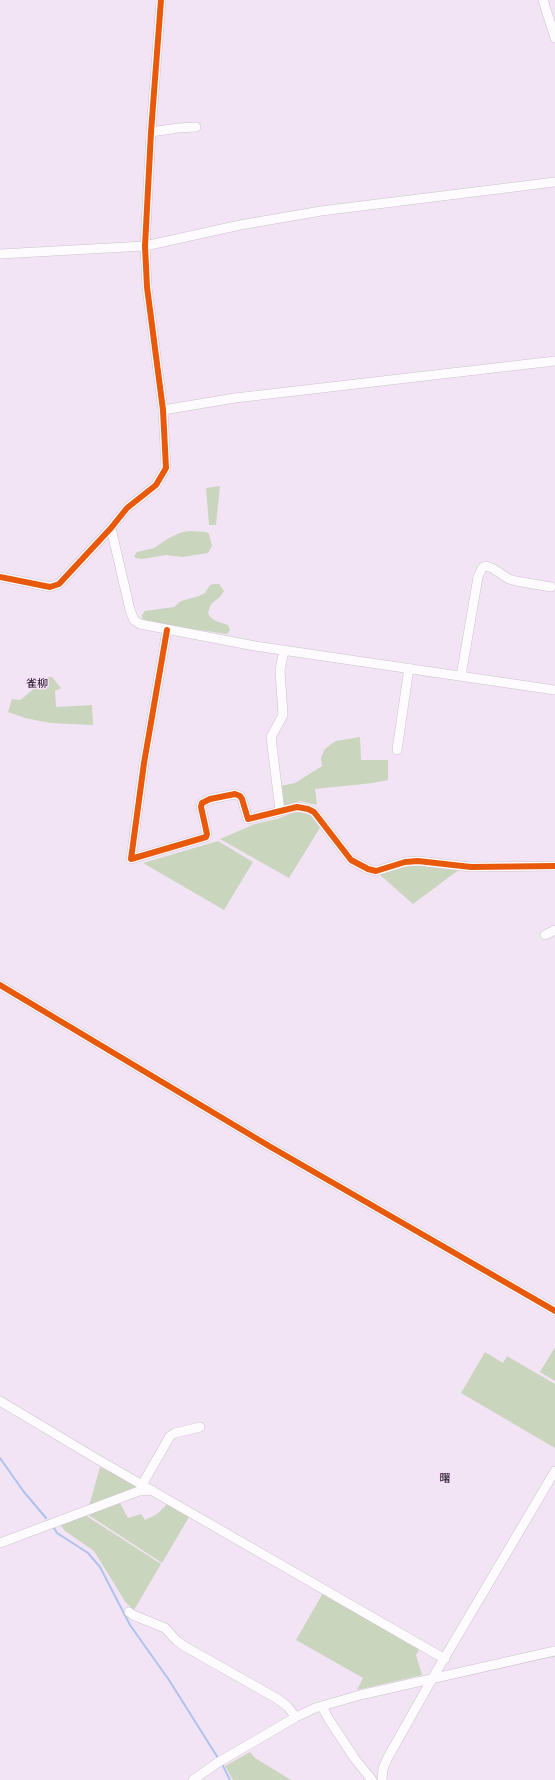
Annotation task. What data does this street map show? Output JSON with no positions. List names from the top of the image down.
{
  "districts": ["雀柳", "曙"]
}
